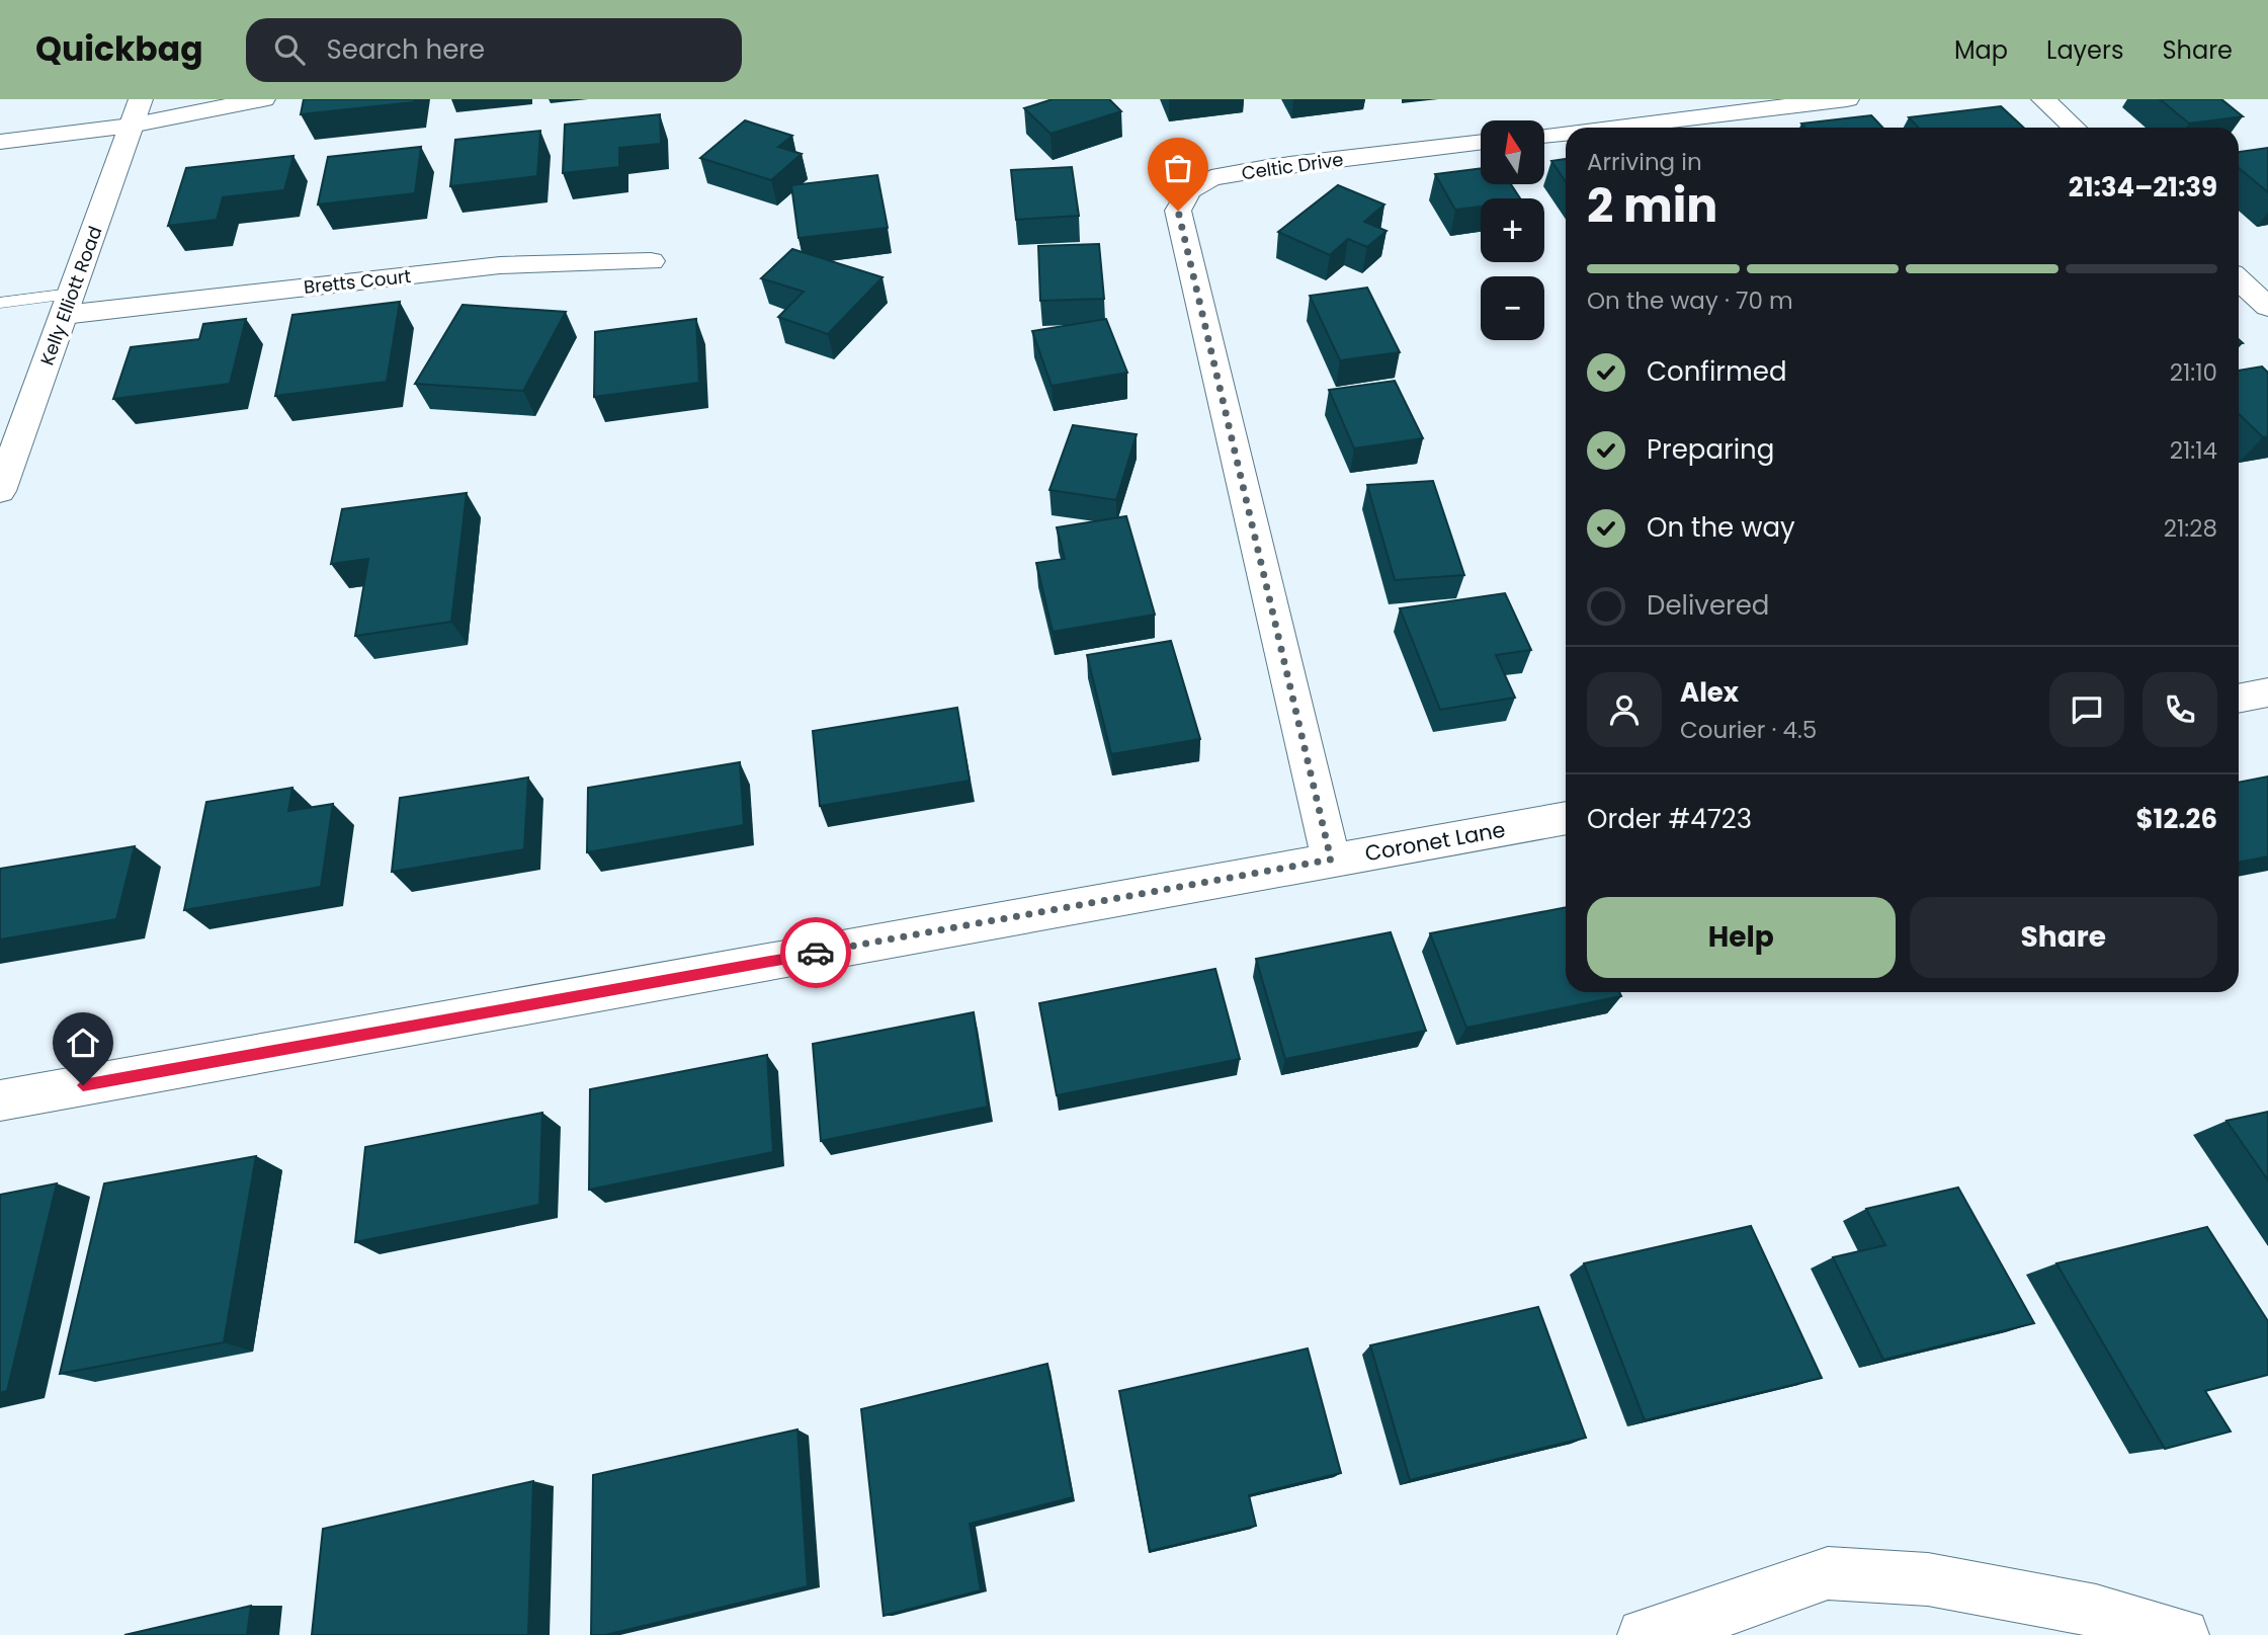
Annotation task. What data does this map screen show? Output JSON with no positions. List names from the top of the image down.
{
  "streets": {
    "street": [
      "Celtic Drive",
      "Bretts Court",
      "Kelly Elliott Road",
      "Coronet Lane"
    ]
  },
  "crossings": [
    ["Celtic Drive", "Coronet Lane"],
    ["Bretts Court", "Kelly Elliott Road"]
  ],
  "north": "top",
  "page": {
    "header": "Quickbag",
    "search": "Search here",
    "nav": ["Map", "Layers", "Share"],
    "map_buttons": ["+", "−"],
    "heading": ["2 min", "Arriving in", "21:34–21:39"],
    "panel": [
      "Alex",
      "Courier · 4.5",
      "Order #4723",
      "$12.26"
    ],
    "bar": "On the way · 70 m",
    "list": [
      ["Confirmed", "21:10"],
      ["Preparing", "21:14"],
      ["On the way", "21:28"],
      "Delivered"
    ],
    "buttons": ["Help", "Share"]
  }
}
